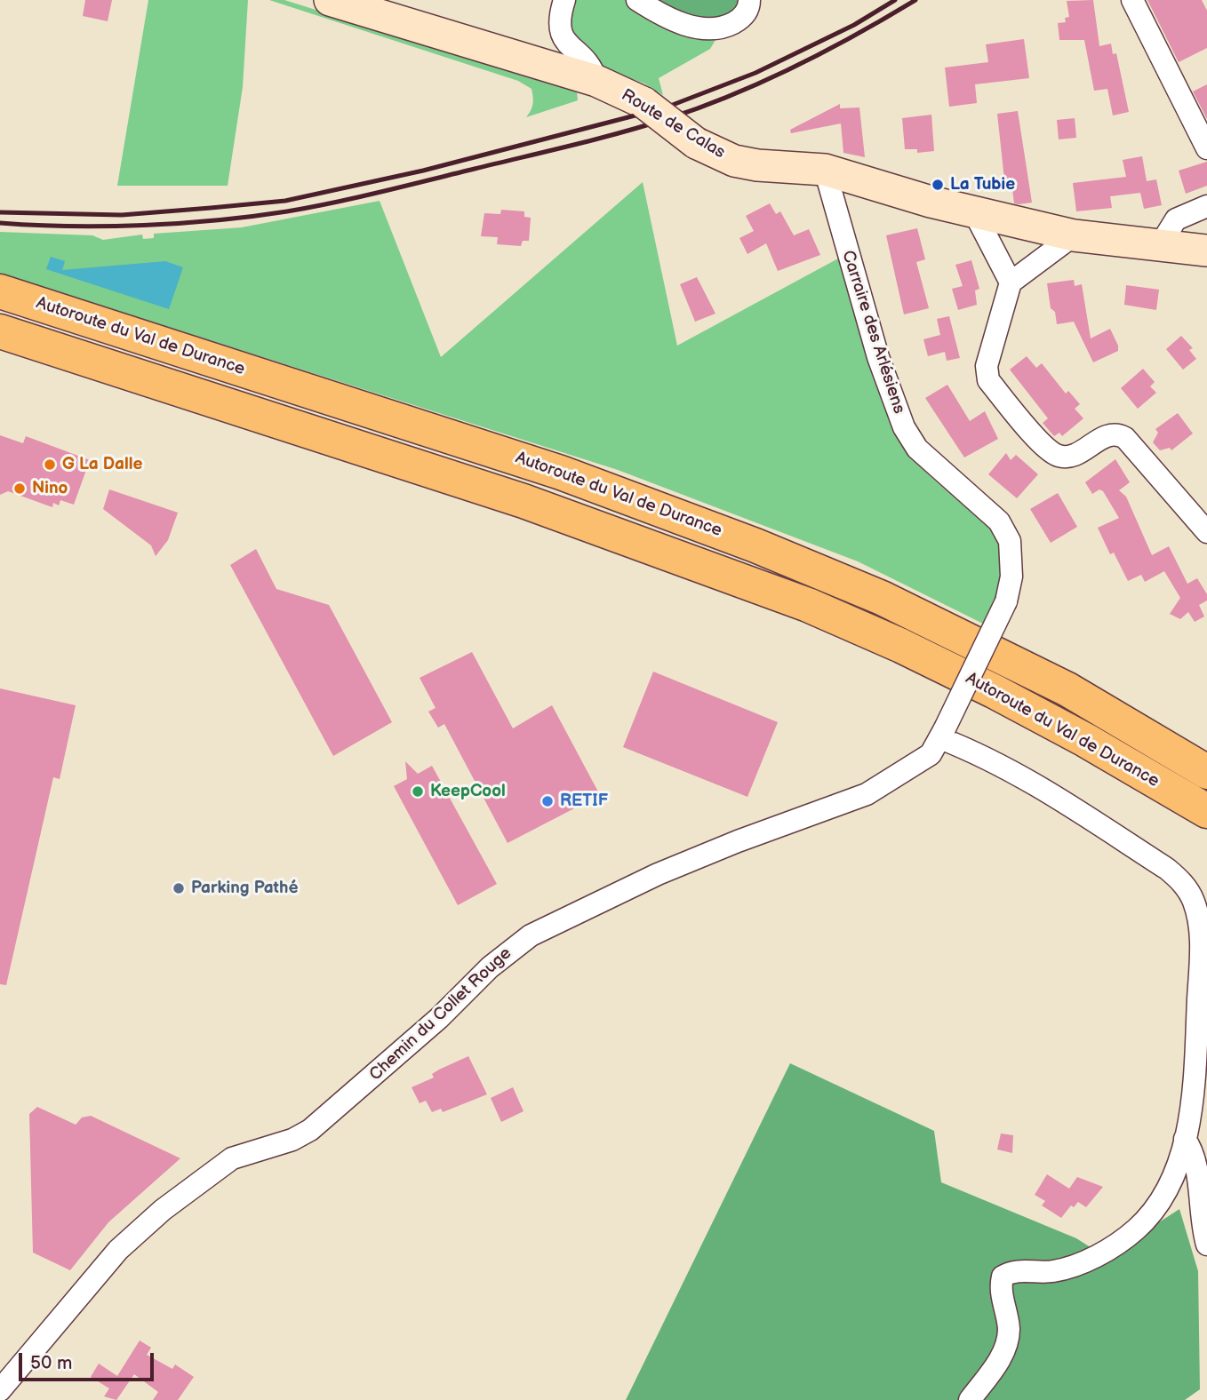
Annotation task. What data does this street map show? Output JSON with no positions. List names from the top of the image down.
{
  "streets": {
    "highway": ["Autoroute du Val de Durance"],
    "main road": ["Route de Calas"],
    "street": ["Carraire des Arlésiens", "Chemin du Collet Rouge"]
  },
  "crossings": [
    ["Route de Calas", "Carraire des Arlésiens"],
    ["Carraire des Arlésiens", "Chemin du Collet Rouge"]
  ],
  "places": [
    "La Tubie",
    "G La Dalle",
    "Nino",
    "KeepCool",
    "RETIF",
    "Parking Pathé"
  ],
  "scale_bar": "50 m"
}
